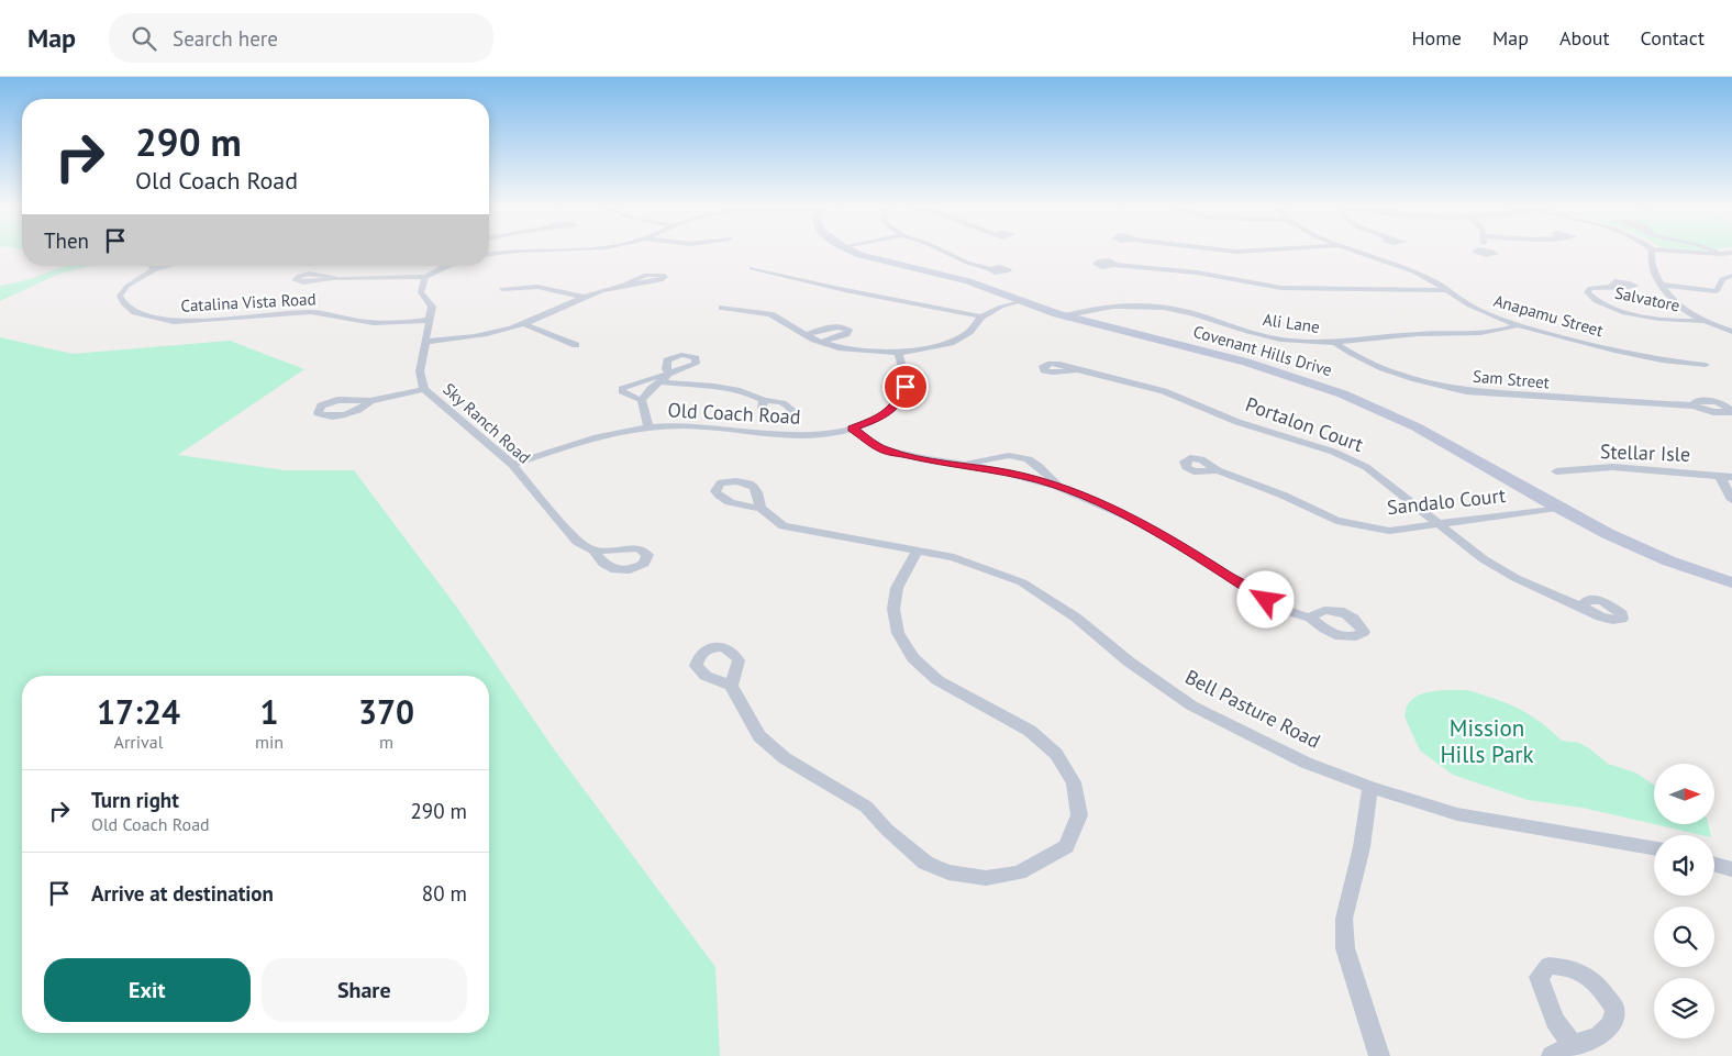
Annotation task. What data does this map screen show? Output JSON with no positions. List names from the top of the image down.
{
  "streets": {
    "street": [
      "Salvatore",
      "Catalina Vista Road",
      "Anapamu Street",
      "Ali Lane",
      "Covenant Hills Drive",
      "Sam Street",
      "Old Coach Road",
      "Sky Ranch Road",
      "Portalon Court",
      "Stellar Isle",
      "Sandalo Court",
      "Bell Pasture Road"
    ]
  },
  "crossings": [
    ["Catalina Vista Road", "Sky Ranch Road"],
    ["Anapamu Street", "Ali Lane"],
    ["Ali Lane", "Covenant Hills Drive"],
    ["Ali Lane", "Sam Street"],
    ["Covenant Hills Drive", "Sandalo Court"],
    ["Old Coach Road", "Sky Ranch Road"],
    ["Portalon Court", "Sandalo Court"]
  ],
  "parks": ["Mission Hills Park"],
  "north": "right",
  "page": {
    "header": "Map",
    "search": "Search here",
    "nav": [
      "Home",
      "Map",
      "About",
      "Contact"
    ],
    "turn": ["290 m", "Old Coach Road"],
    "then": "Then",
    "eta": [
      "17:24",
      "Arrival",
      "1",
      "min",
      "370",
      "m"
    ],
    "list": [
      {
        "name": "Turn right",
        "note": "Old Coach Road",
        "value": "290 m"
      },
      {
        "name": "Arrive at destination",
        "value": "80 m"
      }
    ],
    "buttons": ["Exit", "Share"]
  }
}
